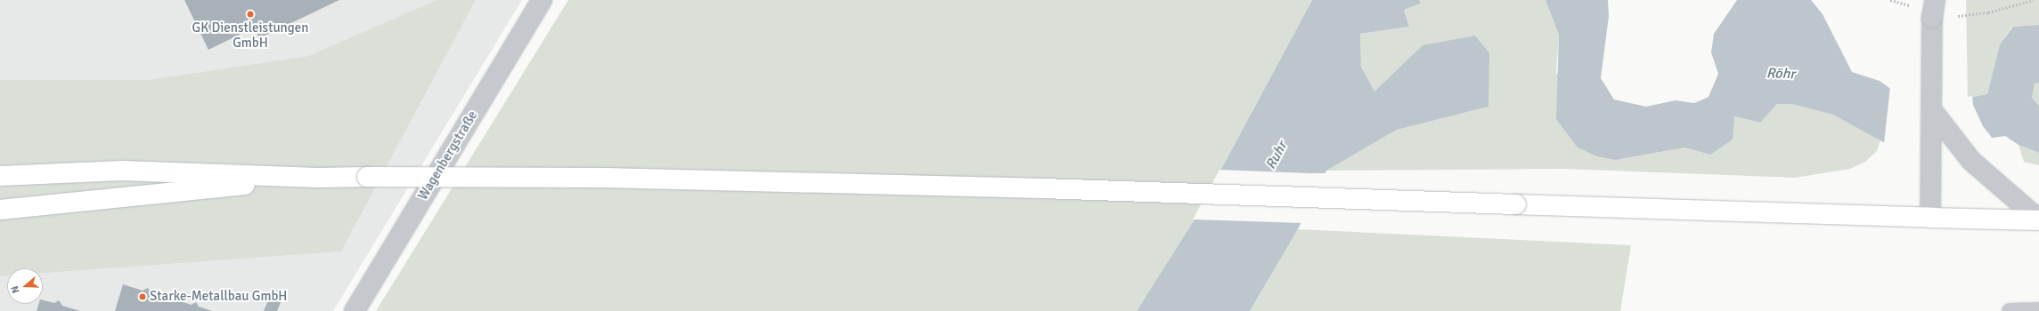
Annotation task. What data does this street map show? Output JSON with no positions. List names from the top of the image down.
{
  "streets": {
    "street": ["Wagenbergstraße"]
  },
  "water": ["Röhr", "Ruhr"],
  "places": ["GK Dienstleistungen GmbH", "Starke-Metallbau GmbH"],
  "north": "left"
}
